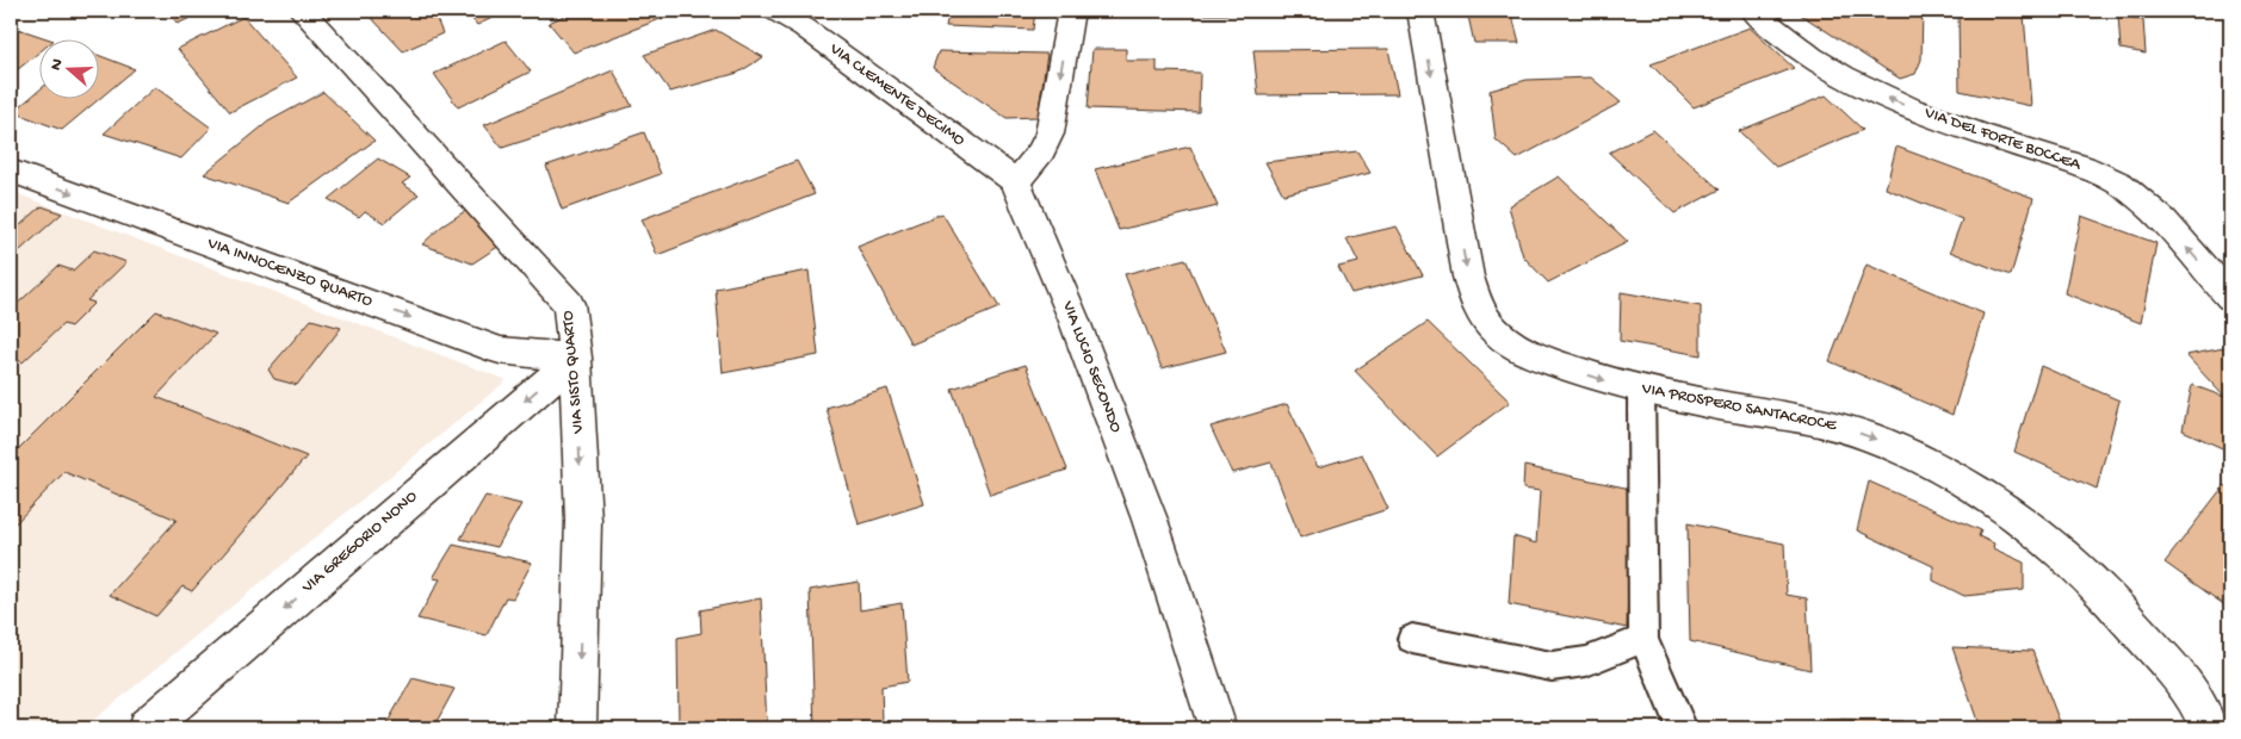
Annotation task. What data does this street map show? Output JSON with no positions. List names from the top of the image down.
{
  "streets": {
    "street": [
      "VIA CLEMENTE DECIMO",
      "VIA DEL FORTE BOCCEA",
      "VIA INNOCENZO QUARTO",
      "VIA LUCIO SECONDO",
      "VIA SISTO QUARTO",
      "VIA PROSPERO SANTACROCE",
      "VIA GREGORIO NONO"
    ]
  },
  "crossings": [
    ["VIA CLEMENTE DECIMO", "VIA LUCIO SECONDO"],
    ["VIA INNOCENZO QUARTO", "VIA SISTO QUARTO"],
    ["VIA INNOCENZO QUARTO", "VIA GREGORIO NONO"],
    ["VIA SISTO QUARTO", "VIA GREGORIO NONO"]
  ],
  "one_way": [
    "VIA DEL FORTE BOCCEA",
    "VIA INNOCENZO QUARTO",
    "VIA SISTO QUARTO",
    "VIA PROSPERO SANTACROCE",
    "VIA GREGORIO NONO"
  ],
  "north": "left"
}
